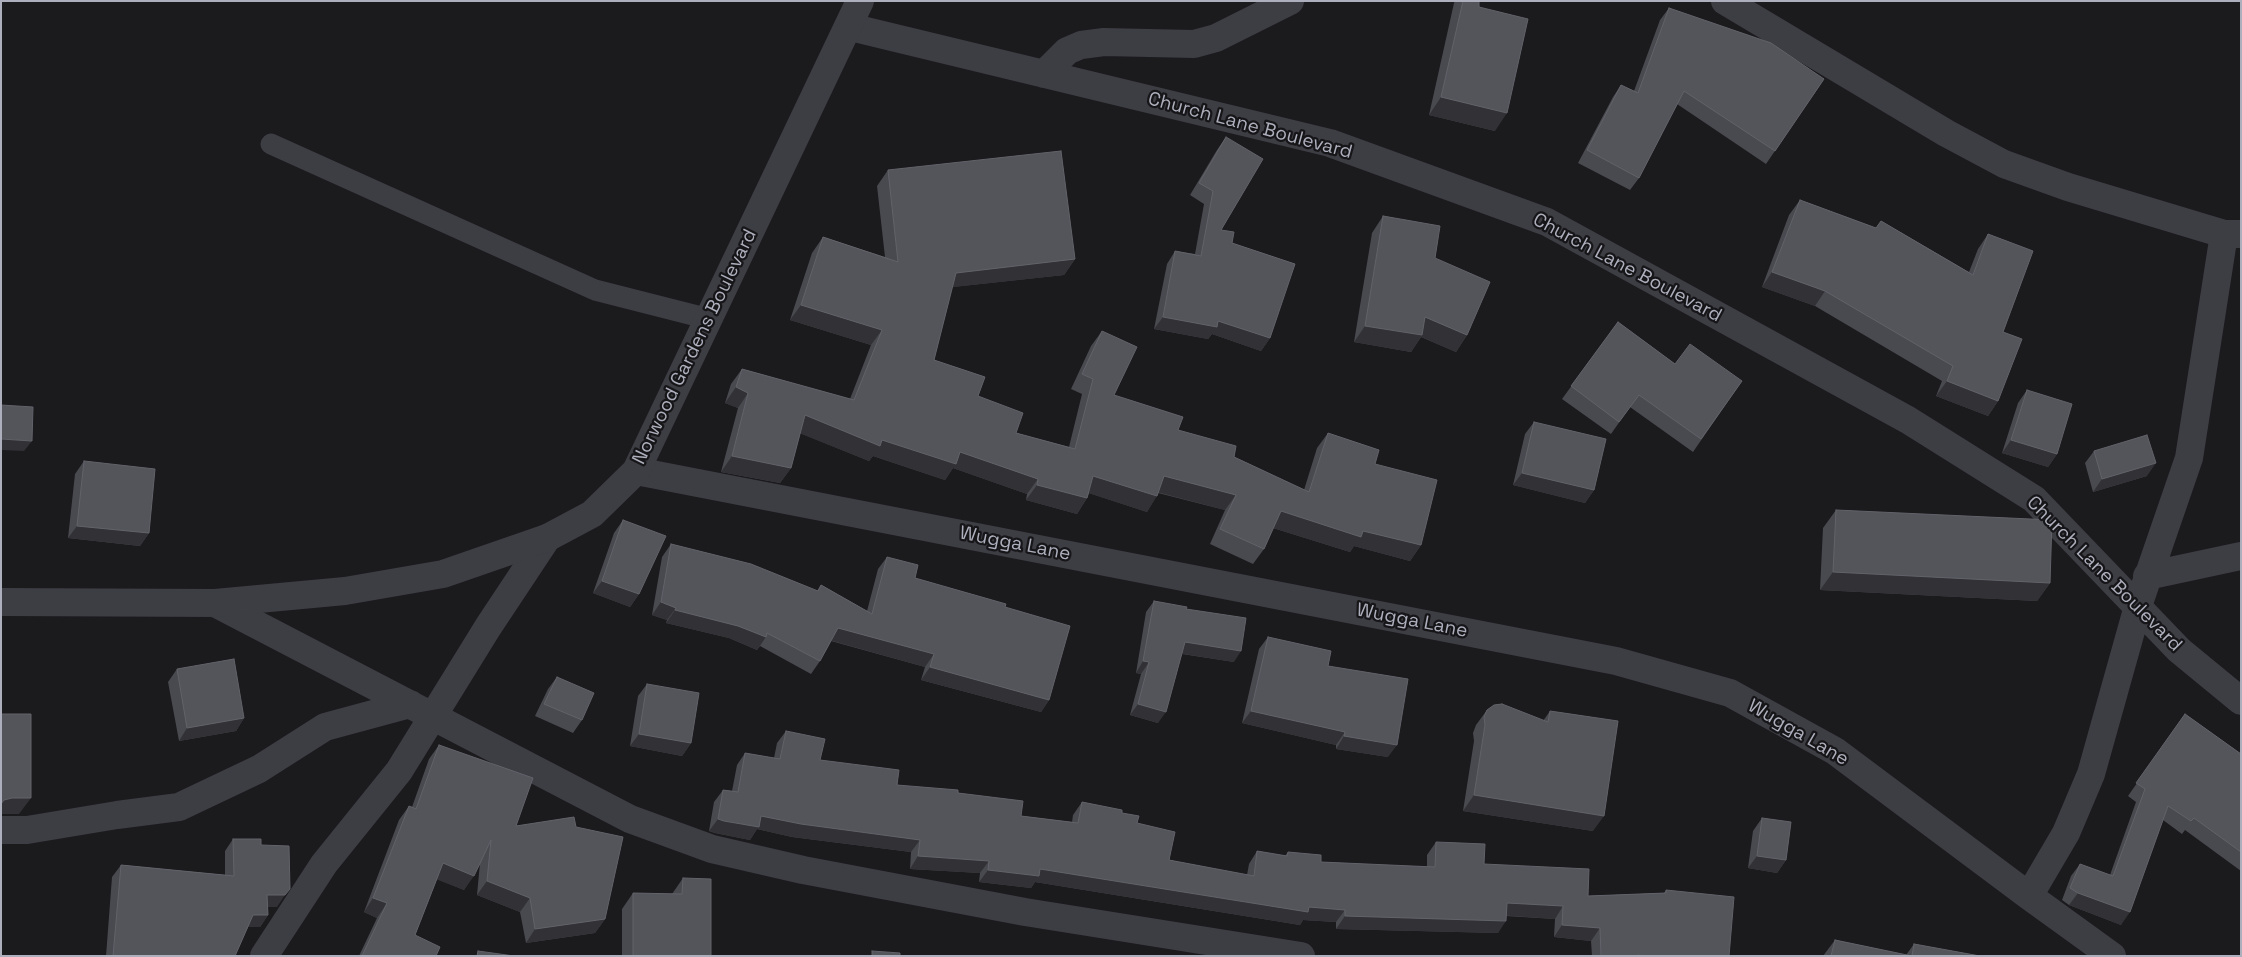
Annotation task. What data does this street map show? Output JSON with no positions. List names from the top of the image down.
{
  "streets": {
    "street": ["Church Lane Boulevard", "Norwood Gardens Boulevard", "Wugga Lane"]
  },
  "crossings": [
    ["Church Lane Boulevard", "Norwood Gardens Boulevard"],
    ["Norwood Gardens Boulevard", "Wugga Lane"]
  ]
}
